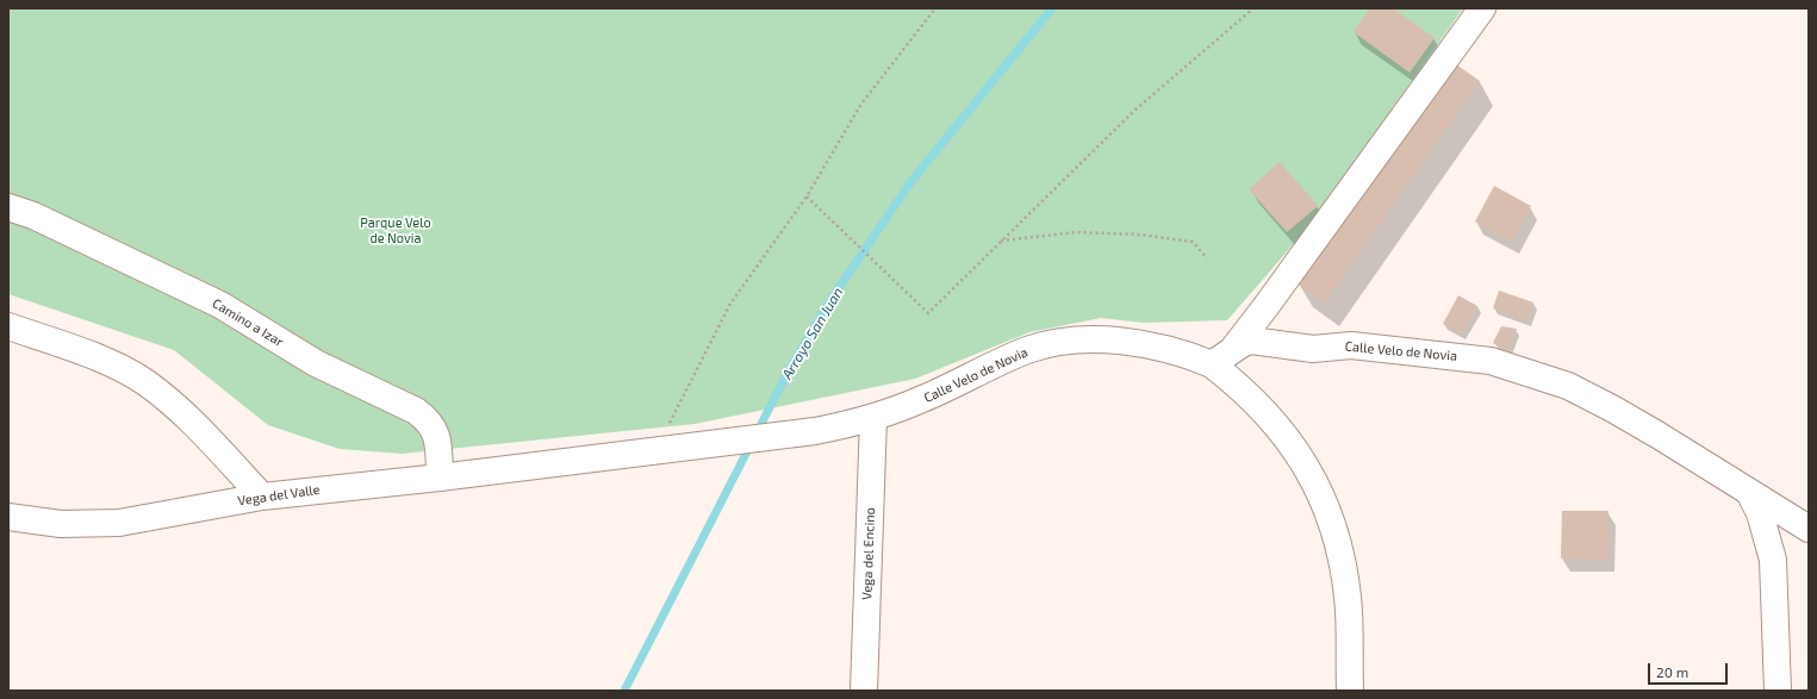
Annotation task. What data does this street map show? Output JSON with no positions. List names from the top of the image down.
{
  "streets": {
    "street": [
      "Camino a Izar",
      "Calle Velo de Novia",
      "Vega del Valle",
      "Vega del Encino"
    ]
  },
  "crossings": [
    ["Camino a Izar", "Vega del Valle"],
    ["Calle Velo de Novia", "Vega del Valle"],
    ["Calle Velo de Novia", "Vega del Encino"]
  ],
  "water": ["Arroyo San Juan"],
  "parks": ["Parque Velo de Novia"],
  "scale_bar": "20 m"
}
